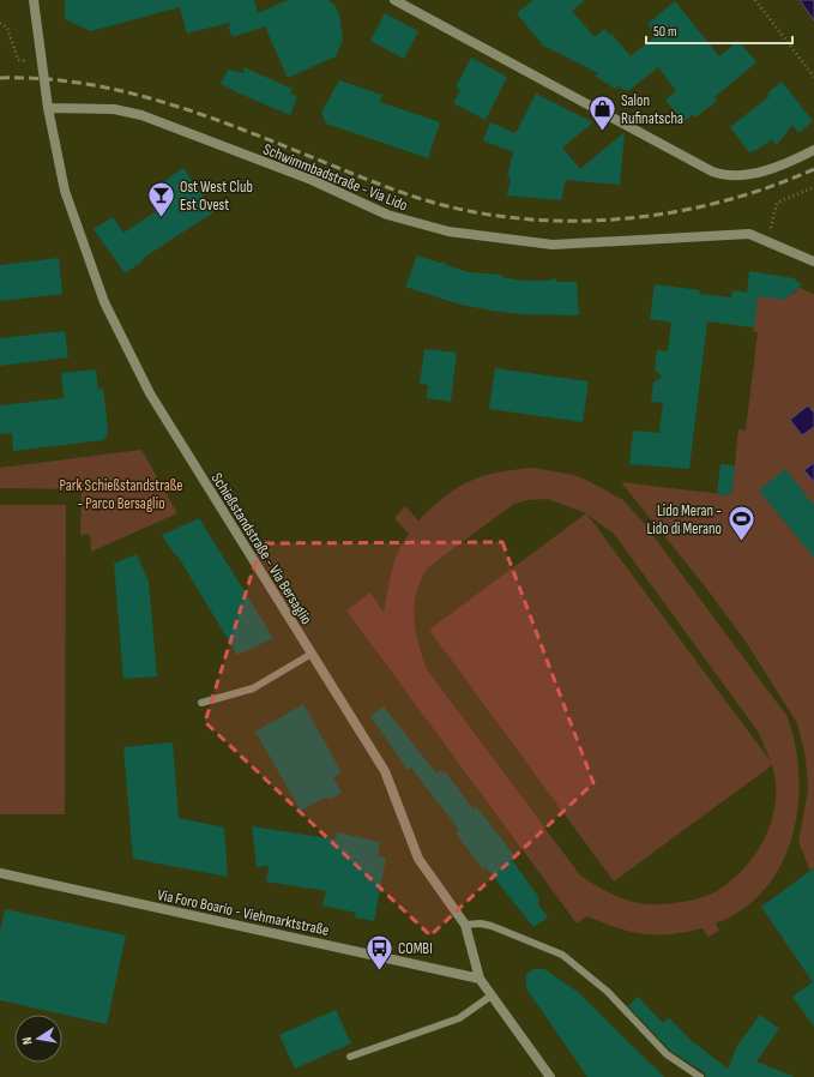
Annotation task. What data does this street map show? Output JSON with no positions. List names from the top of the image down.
{
  "streets": {
    "street": ["Schwimmbadstraße - Via Lido", "Schießstandstraße - Via Bersaglio", "Via Foro Boario - Viehmarktstraße"]
  },
  "crossings": [
    ["Schwimmbadstraße - Via Lido", "Schießstandstraße - Via Bersaglio"],
    ["Schießstandstraße - Via Bersaglio", "Via Foro Boario - Viehmarktstraße"]
  ],
  "parks": ["Park Schießstandstraße - Parco Bersaglio"],
  "places": {
    "shop": ["Salon Rufinatscha"],
    "bar": ["Ost West Club Est Ovest"],
    "sports": ["Lido Meran - Lido di Merano"],
    "bus stop": ["COMBI"]
  },
  "scale_bar": "50 m",
  "north": "left"
}
